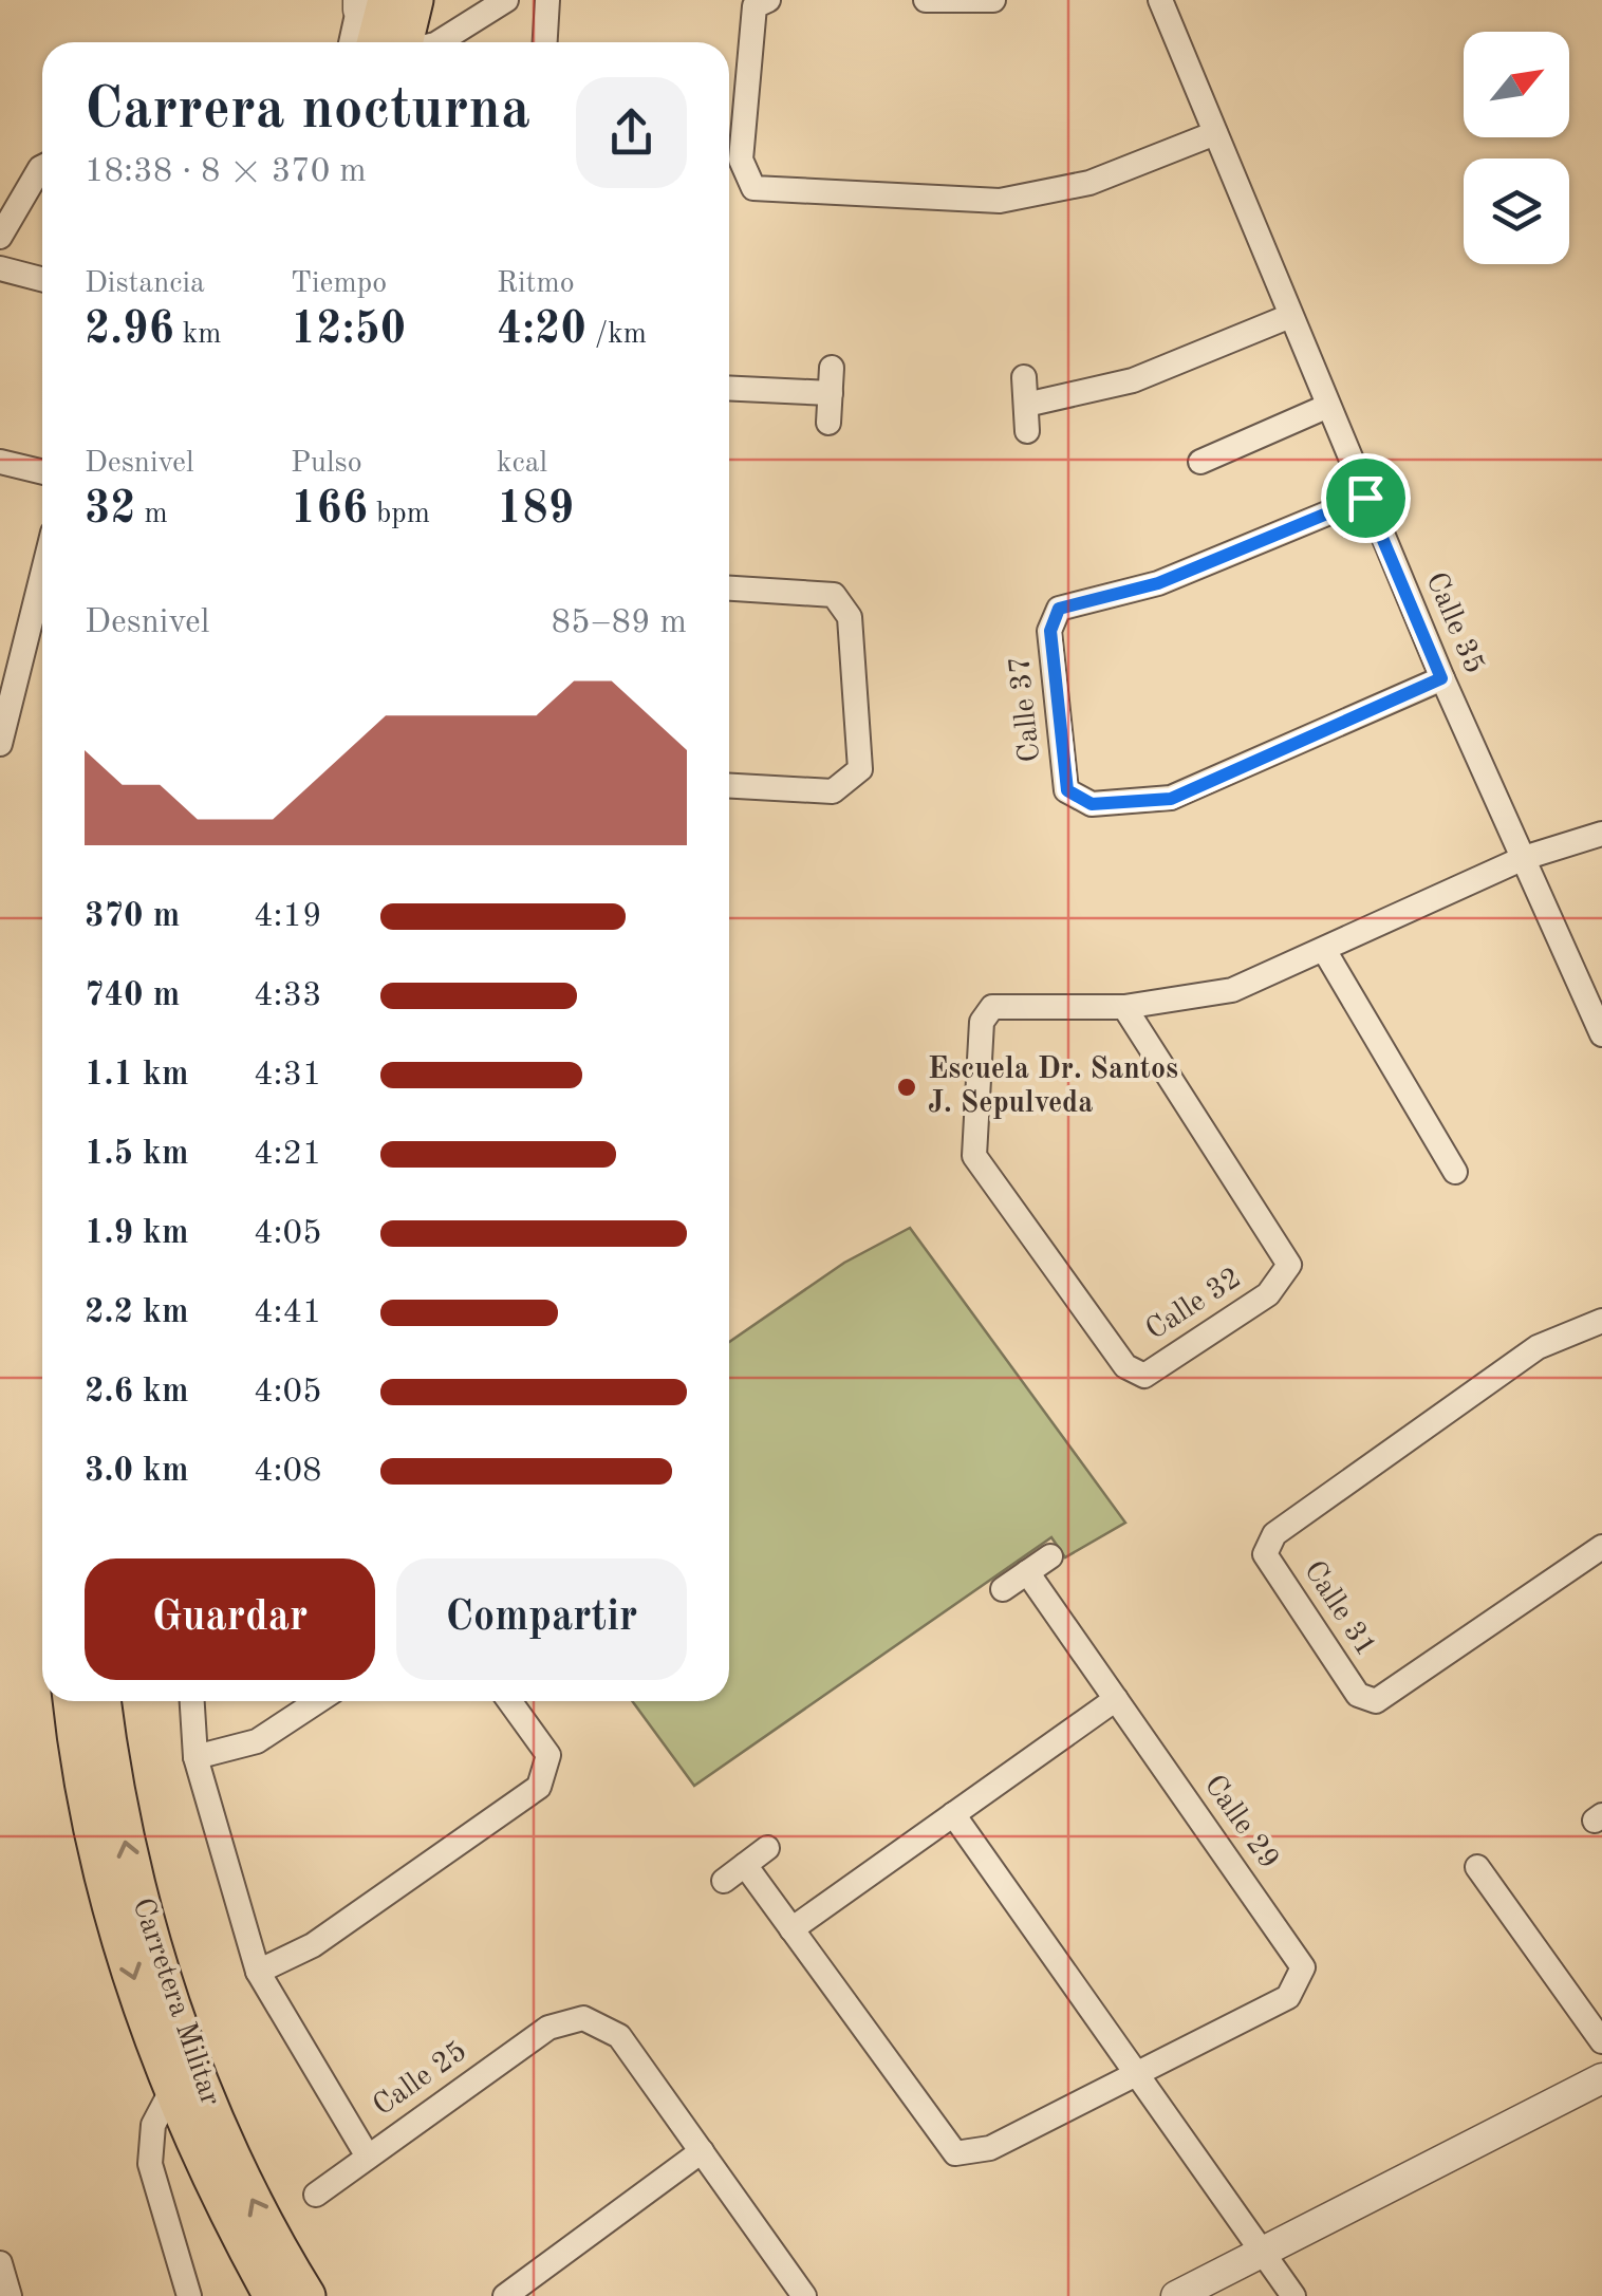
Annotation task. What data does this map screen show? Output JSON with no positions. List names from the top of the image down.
{
  "streets": {
    "main road": ["Carretera Militar"],
    "street": [
      "Calle 35",
      "Calle 37",
      "Calle 32",
      "Calle 31",
      "Calle 29",
      "Calle 25"
    ]
  },
  "crossings": [
    ["Calle 35", "Calle 37"]
  ],
  "places": ["Escuela Dr. Santos J. Sepulveda"],
  "north": "top right",
  "page": {
    "heading": ["Carrera nocturna", "18:38 · 8 × 370 m"],
    "stats": [
      ["Distancia", "2.96 km"],
      ["Tiempo", "12:50"],
      ["Ritmo", "4:20 /km"],
      ["Desnivel", "32 m"],
      ["Pulso", "166 bpm"],
      ["kcal", "189"]
    ],
    "chart": ["Desnivel", "85–89 m"],
    "list": [
      {
        "name": "370 m",
        "note": "4:19"
      },
      {
        "name": "740 m",
        "note": "4:33"
      },
      {
        "name": "1.1 km",
        "note": "4:31"
      },
      {
        "name": "1.5 km",
        "note": "4:21"
      },
      {
        "name": "1.9 km",
        "note": "4:05"
      },
      {
        "name": "2.2 km",
        "note": "4:41"
      },
      {
        "name": "2.6 km",
        "note": "4:05"
      },
      {
        "name": "3.0 km",
        "note": "4:08"
      }
    ],
    "buttons": ["Guardar", "Compartir"]
  }
}
